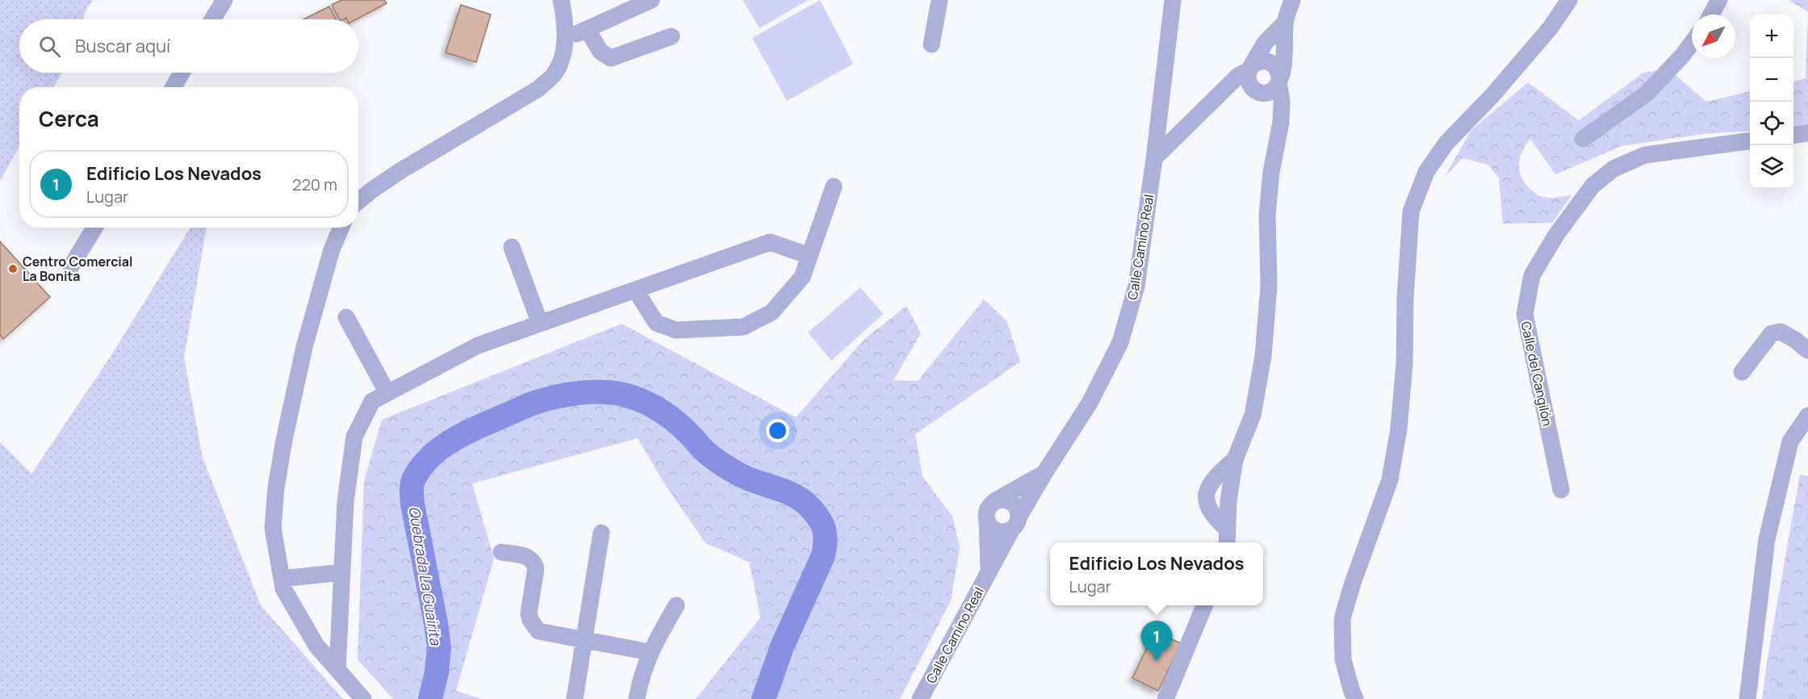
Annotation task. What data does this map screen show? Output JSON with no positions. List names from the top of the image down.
{
  "streets": {
    "street": ["Calle Camino Real", "Calle del Cangilón"]
  },
  "water": ["Quebrada La Guairita"],
  "places": ["Centro Comercial La Bonita"],
  "north": "bottom left",
  "page": {
    "map_buttons": ["+", "−"],
    "search": "Buscar aquí",
    "heading": "Cerca",
    "list": [
      {
        "mark": "1",
        "name": "Edificio Los Nevados",
        "note": "Lugar",
        "value": "220 m"
      }
    ],
    "popup": ["Edificio Los Nevados", "Lugar"],
    "pins": "1"
  }
}
